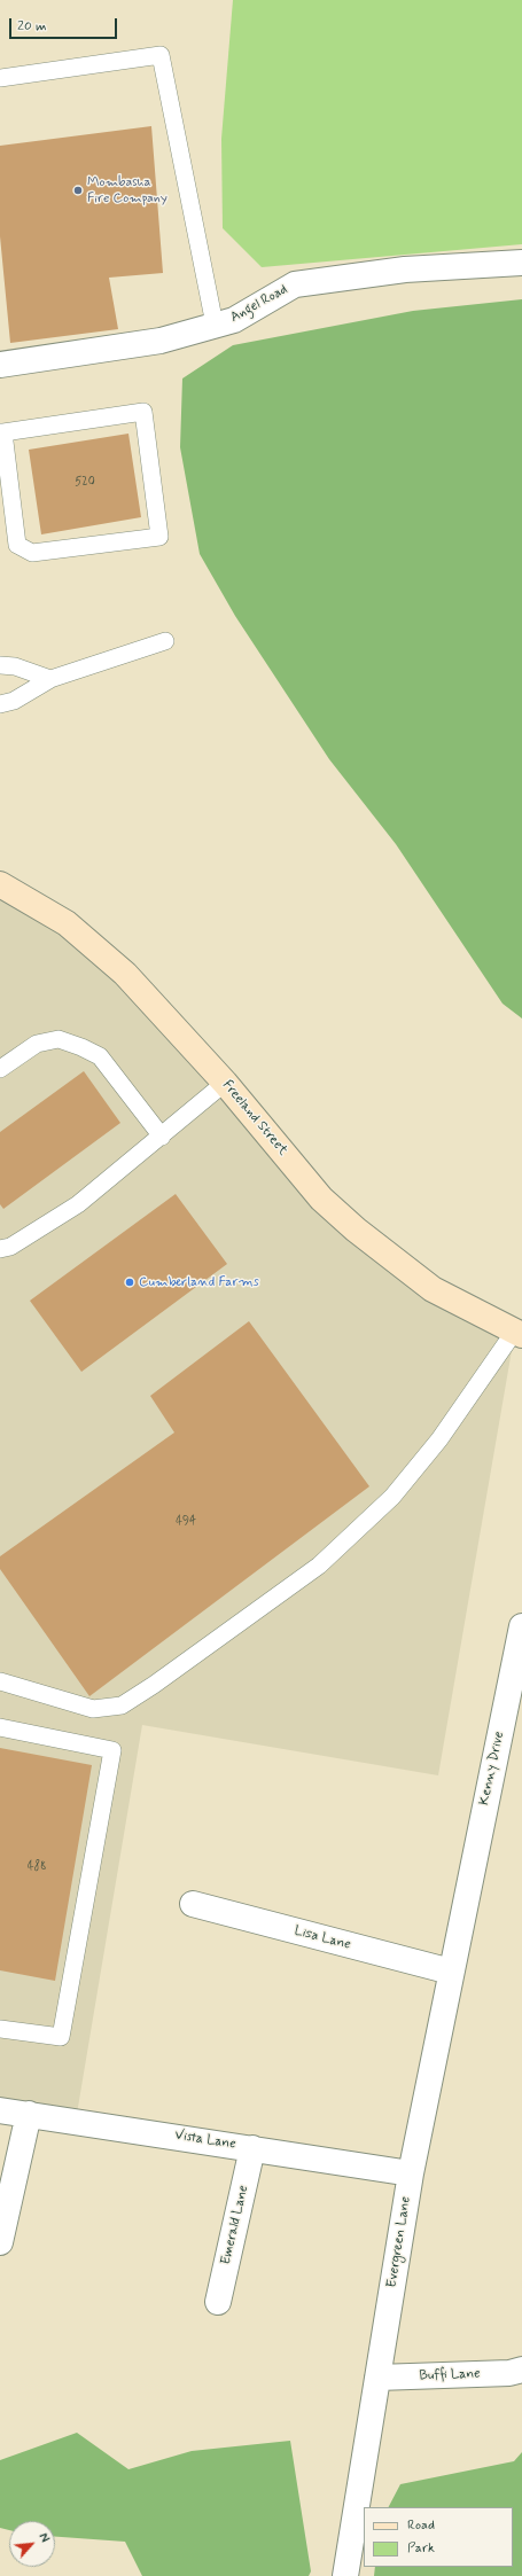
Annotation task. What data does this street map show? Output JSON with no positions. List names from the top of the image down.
{
  "streets": {
    "main road": ["Freeland Street"],
    "street": [
      "Angel Road",
      "Kenny Drive",
      "Lisa Lane",
      "Vista Lane",
      "Emerald Lane",
      "Evergreen Lane",
      "Buffi Lane"
    ]
  },
  "crossings": [
    ["Kenny Drive", "Evergreen Lane"],
    ["Lisa Lane", "Evergreen Lane"],
    ["Vista Lane", "Emerald Lane"],
    ["Vista Lane", "Evergreen Lane"],
    ["Evergreen Lane", "Buffi Lane"]
  ],
  "places": ["Mombasha Fire Company", "Cumberland Farms"],
  "house_numbers": ["520", "494", "488"],
  "legend": ["Road", "Park"],
  "scale_bar": "20 m",
  "north": "top right"
}
